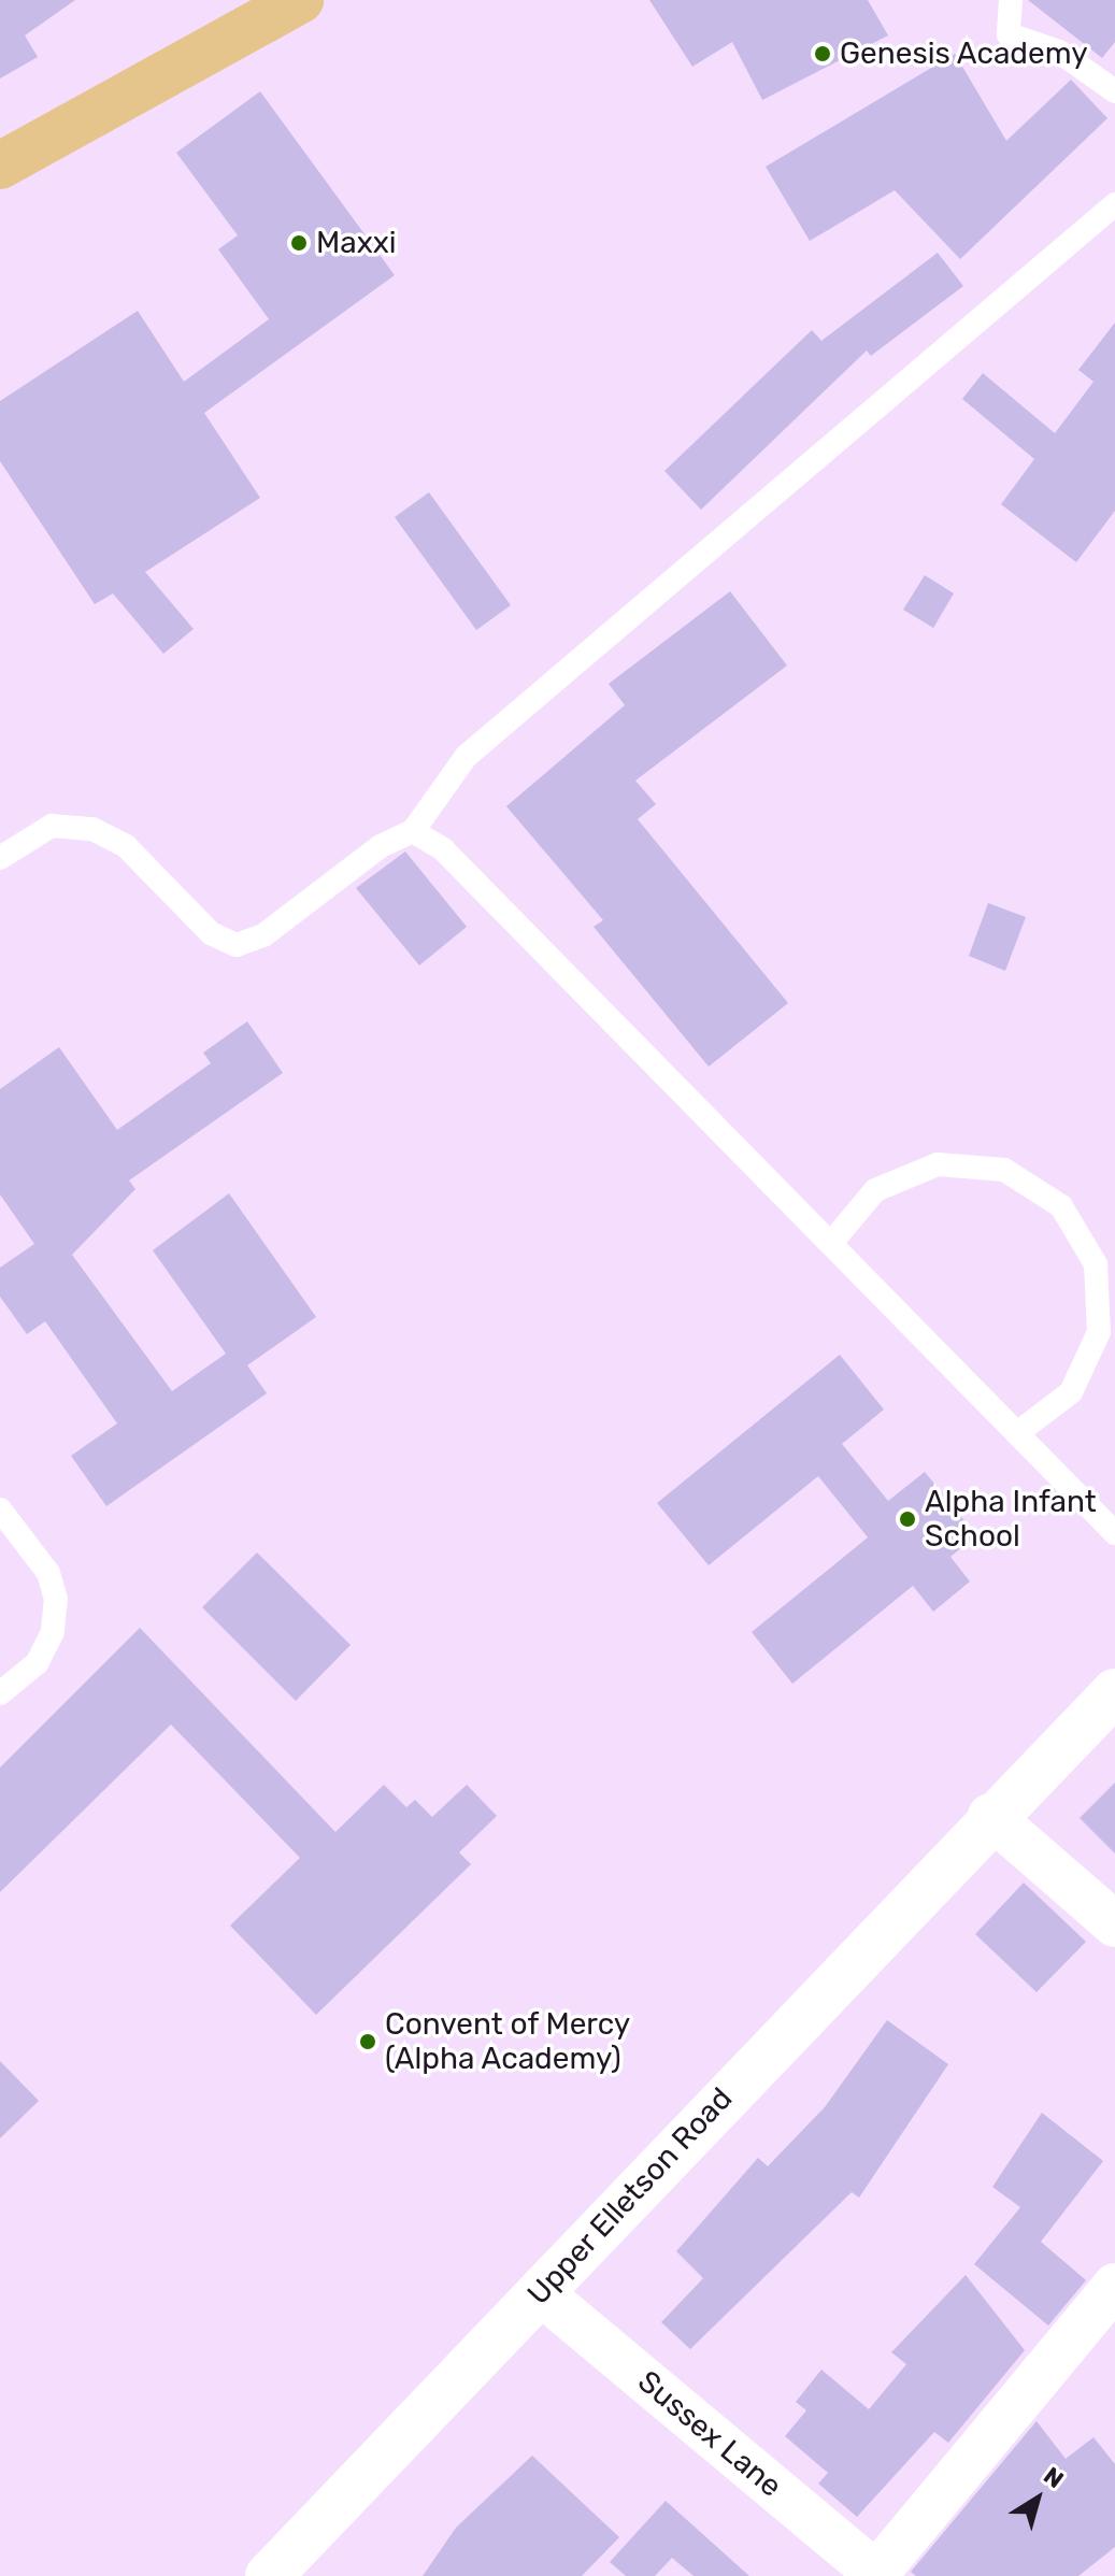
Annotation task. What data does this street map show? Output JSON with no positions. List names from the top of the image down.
{
  "streets": {
    "street": ["Upper Elletson Road", "Sussex Lane"]
  },
  "crossings": [
    ["Upper Elletson Road", "Sussex Lane"]
  ],
  "places": [
    "Genesis Academy",
    "Maxxi",
    "Alpha Infant School",
    "Convent of Mercy (Alpha Academy)"
  ],
  "north": "top right"
}
